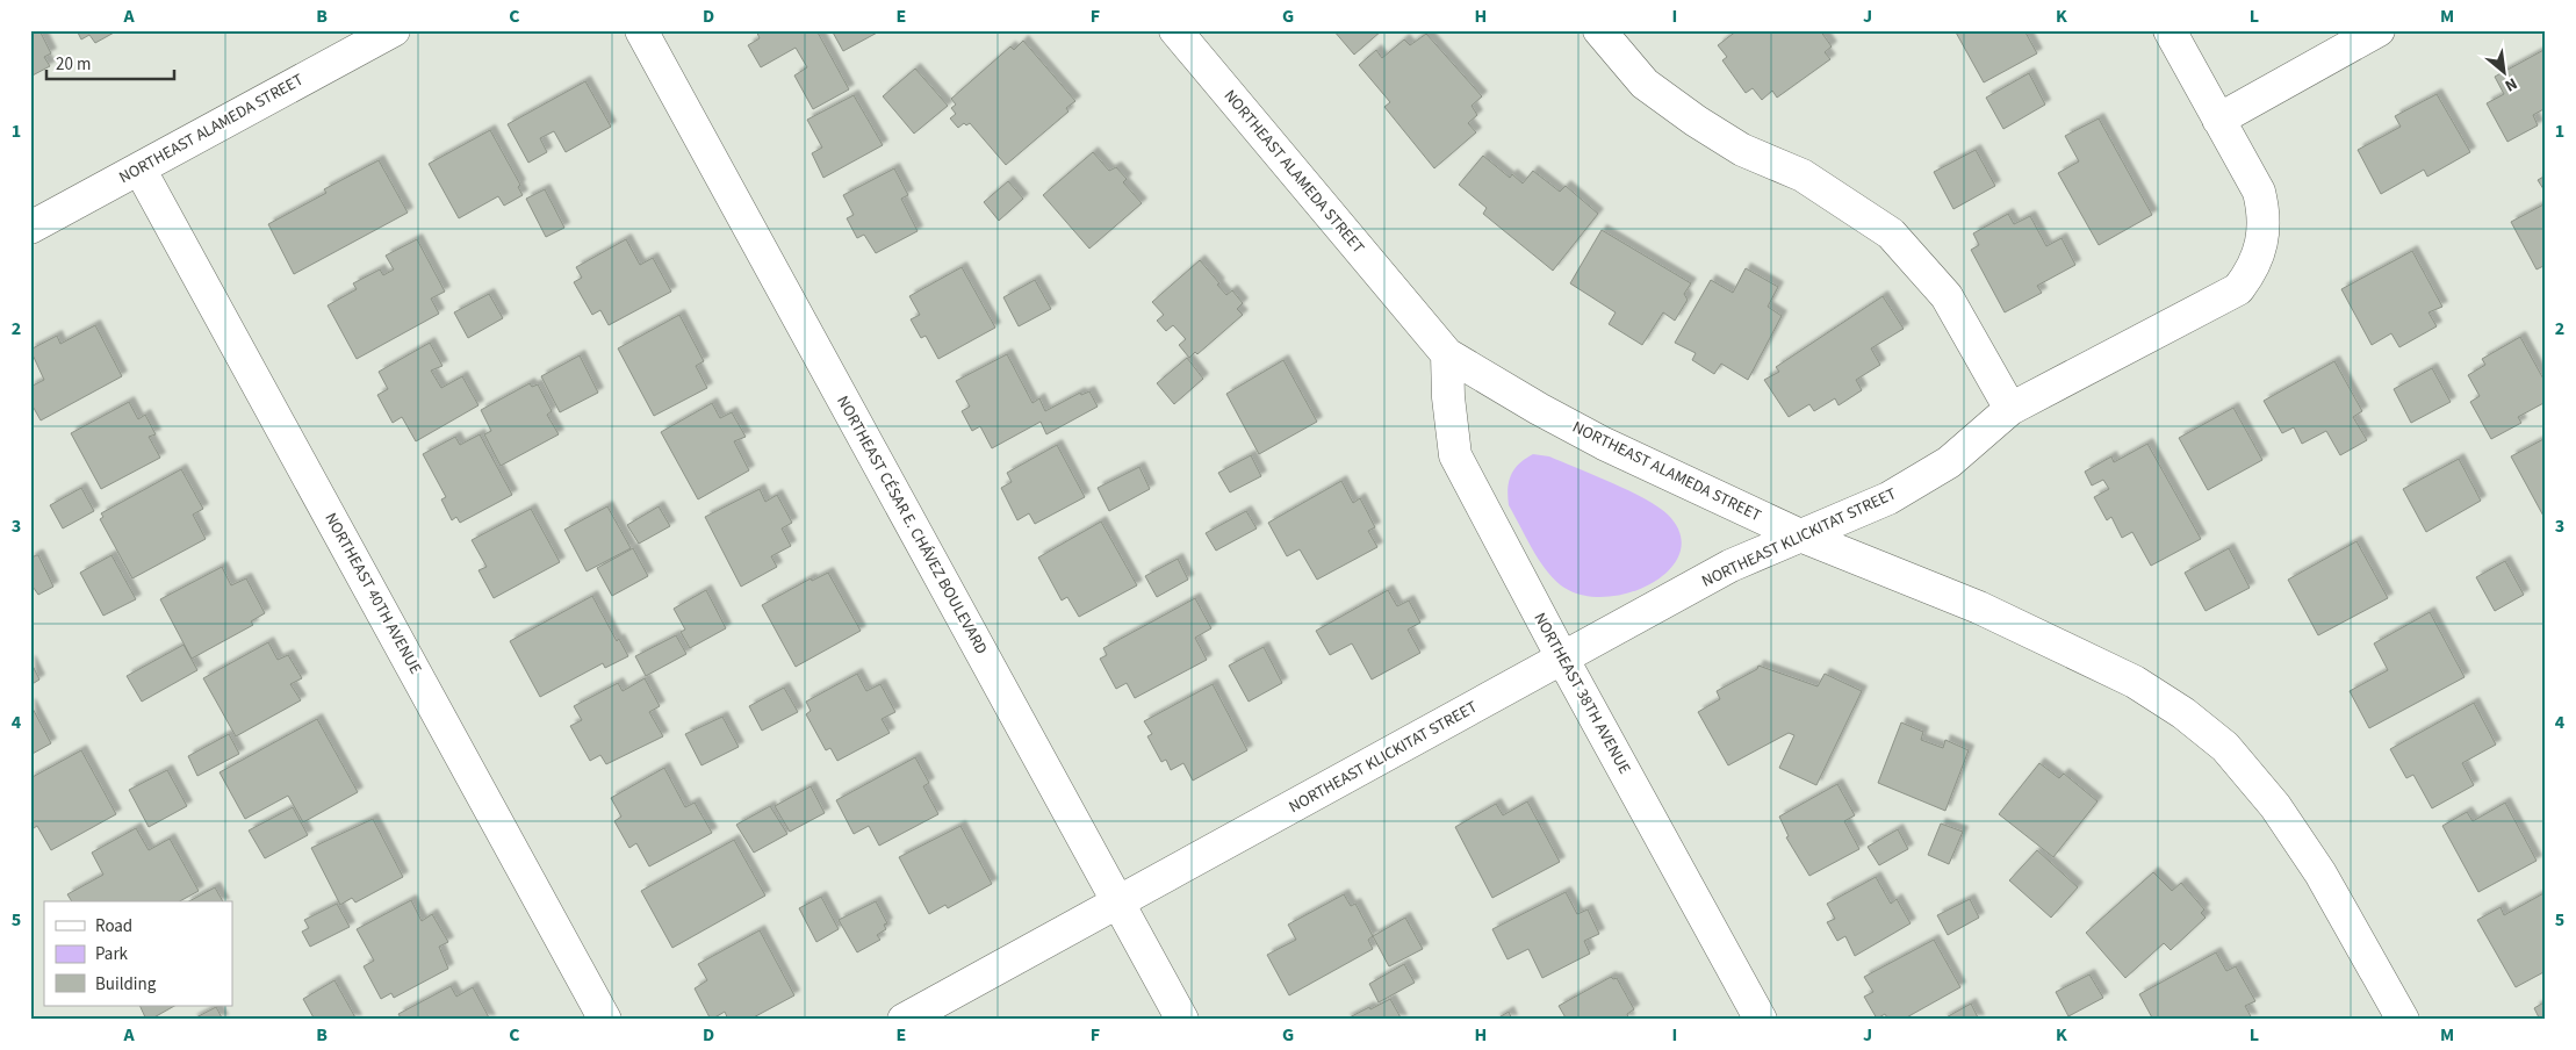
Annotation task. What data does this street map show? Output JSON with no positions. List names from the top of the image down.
{
  "streets": {
    "street": [
      "NORTHEAST ALAMEDA STREET",
      "NORTHEAST CÉSAR E. CHÁVEZ BOULEVARD",
      "NORTHEAST KLICKITAT STREET",
      "NORTHEAST 40TH AVENUE",
      "NORTHEAST 38TH AVENUE"
    ]
  },
  "crossings": [
    ["NORTHEAST ALAMEDA STREET", "NORTHEAST KLICKITAT STREET"],
    ["NORTHEAST ALAMEDA STREET", "NORTHEAST 40TH AVENUE"],
    ["NORTHEAST ALAMEDA STREET", "NORTHEAST 38TH AVENUE"],
    ["NORTHEAST CÉSAR E. CHÁVEZ BOULEVARD", "NORTHEAST KLICKITAT STREET"],
    ["NORTHEAST KLICKITAT STREET", "NORTHEAST 38TH AVENUE"]
  ],
  "legend": ["Road", "Park", "Building"],
  "scale_bar": "20 m",
  "north": "bottom right",
  "grid": {
    "columns": [
      "A",
      "B",
      "C",
      "D",
      "E",
      "F",
      "G",
      "H",
      "I",
      "J",
      "K",
      "L",
      "M"
    ],
    "rows": [
      "1",
      "2",
      "3",
      "4",
      "5"
    ]
  }
}
